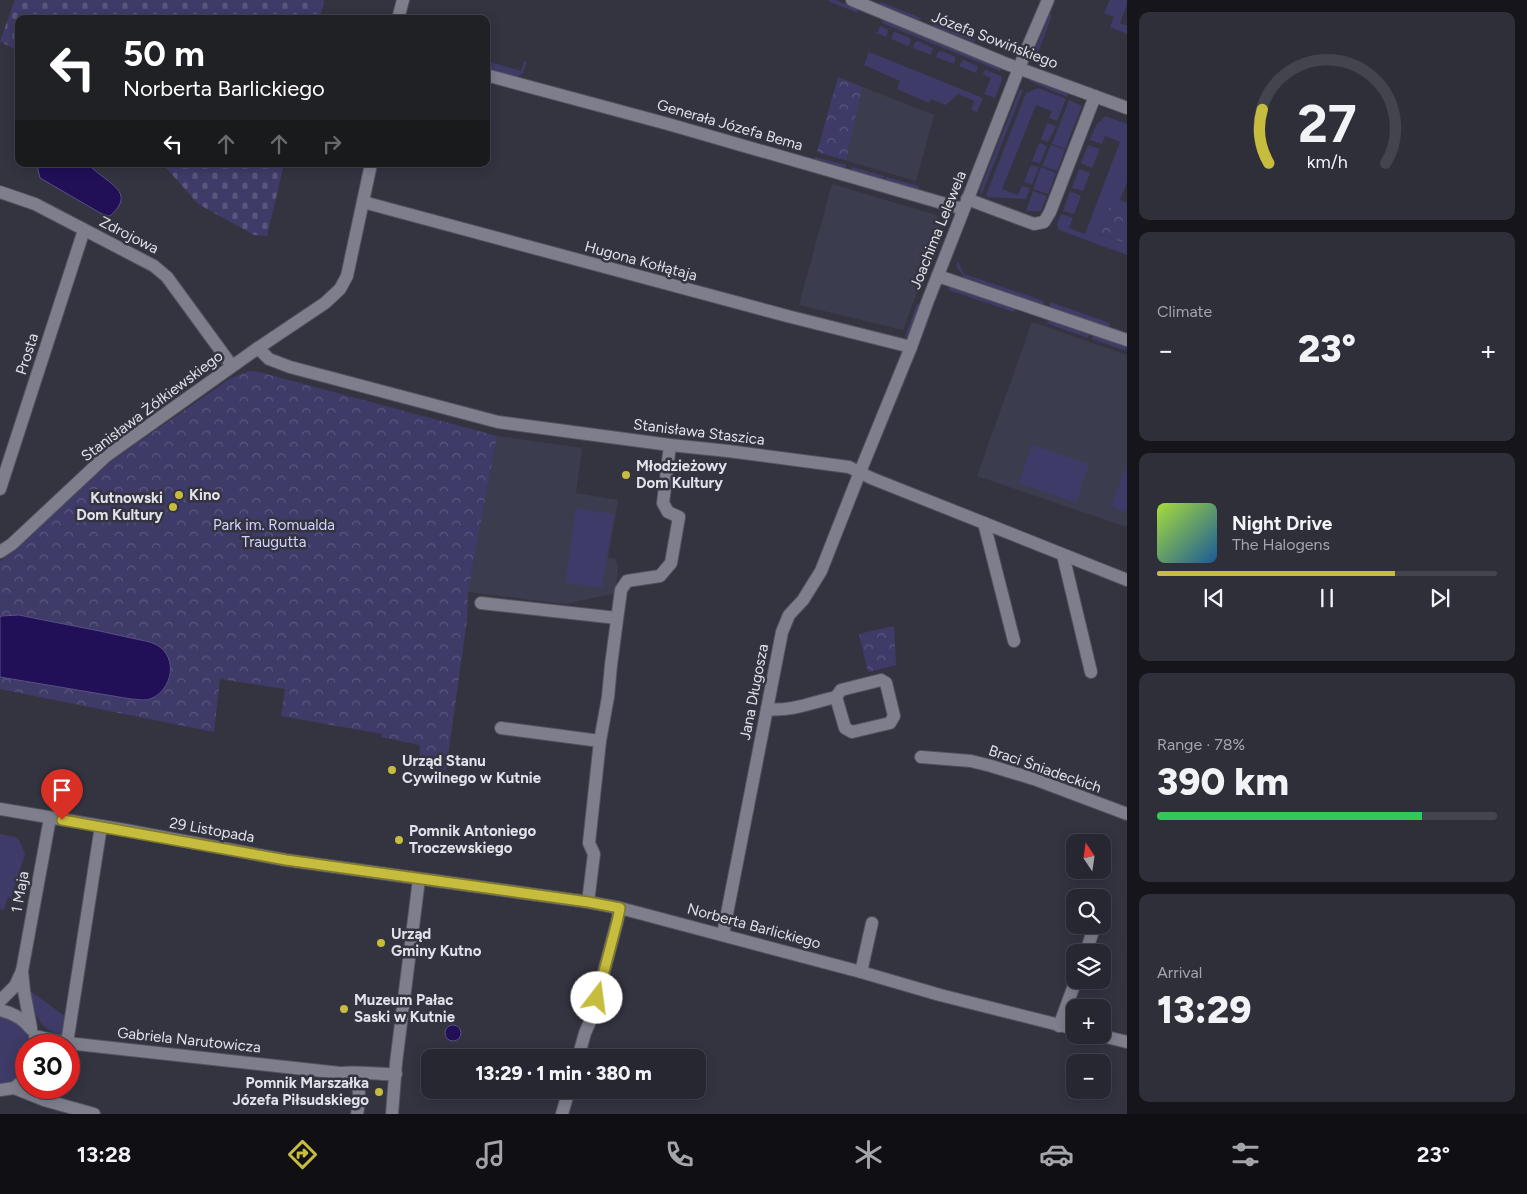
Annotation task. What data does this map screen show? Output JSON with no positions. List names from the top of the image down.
{
  "streets": {
    "street": [
      "Józefa Sowińskiego",
      "Generała Józefa Bema",
      "Joachima Lelewela",
      "Zdrojowa",
      "Hugona Kołłątaja",
      "Prosta",
      "Stanisława Żółkiewskiego",
      "Stanisława Staszica",
      "Jana Długosza",
      "Braci Śniadeckich",
      "29 Listopada",
      "1 Maja",
      "Norberta Barlickiego",
      "Gabriela Narutowicza"
    ]
  },
  "crossings": [
    ["Józefa Sowińskiego", "Generała Józefa Bema"],
    ["Józefa Sowińskiego", "Joachima Lelewela"],
    ["Generała Józefa Bema", "Joachima Lelewela"],
    ["Joachima Lelewela", "Hugona Kołłątaja"],
    ["Joachima Lelewela", "Stanisława Staszica"],
    ["Joachima Lelewela", "Jana Długosza"],
    ["Zdrojowa", "Prosta"],
    ["Zdrojowa", "Stanisława Żółkiewskiego"],
    ["Hugona Kołłątaja", "Stanisława Żółkiewskiego"],
    ["Stanisława Żółkiewskiego", "Stanisława Staszica"],
    ["Stanisława Staszica", "Jana Długosza"],
    ["Jana Długosza", "Norberta Barlickiego"],
    ["29 Listopada", "1 Maja"],
    ["29 Listopada", "Norberta Barlickiego"]
  ],
  "parks": ["Park im. Romualda Traugutta"],
  "places": [
    "Młodzieżowy Dom Kultury",
    "Kino",
    "Kutnowski Dom Kultury",
    "Urząd Stanu Cywilnego w Kutnie",
    "Pomnik Antoniego Troczewskiego",
    "Urząd Gminy Kutno",
    "Muzeum Pałac Saski w Kutnie",
    "Pomnik Marszałka Józefa Piłsudskiego"
  ],
  "north": "top",
  "page": {
    "turn": ["50 m", "Norberta Barlickiego"],
    "tile": [
      "Climate",
      ["Range · 78%", "390 km"],
      ["Arrival", "13:29"]
    ],
    "heat": ["−", "23°", "+"],
    "song": ["Night Drive", "The Halogens"],
    "map_buttons": ["+", "−"],
    "limit": "30",
    "trip": "13:29 · 1 min · 380 m",
    "tabs": ["13:28", "23°"],
    "gauge": ["27", "km/h"]
  }
}
